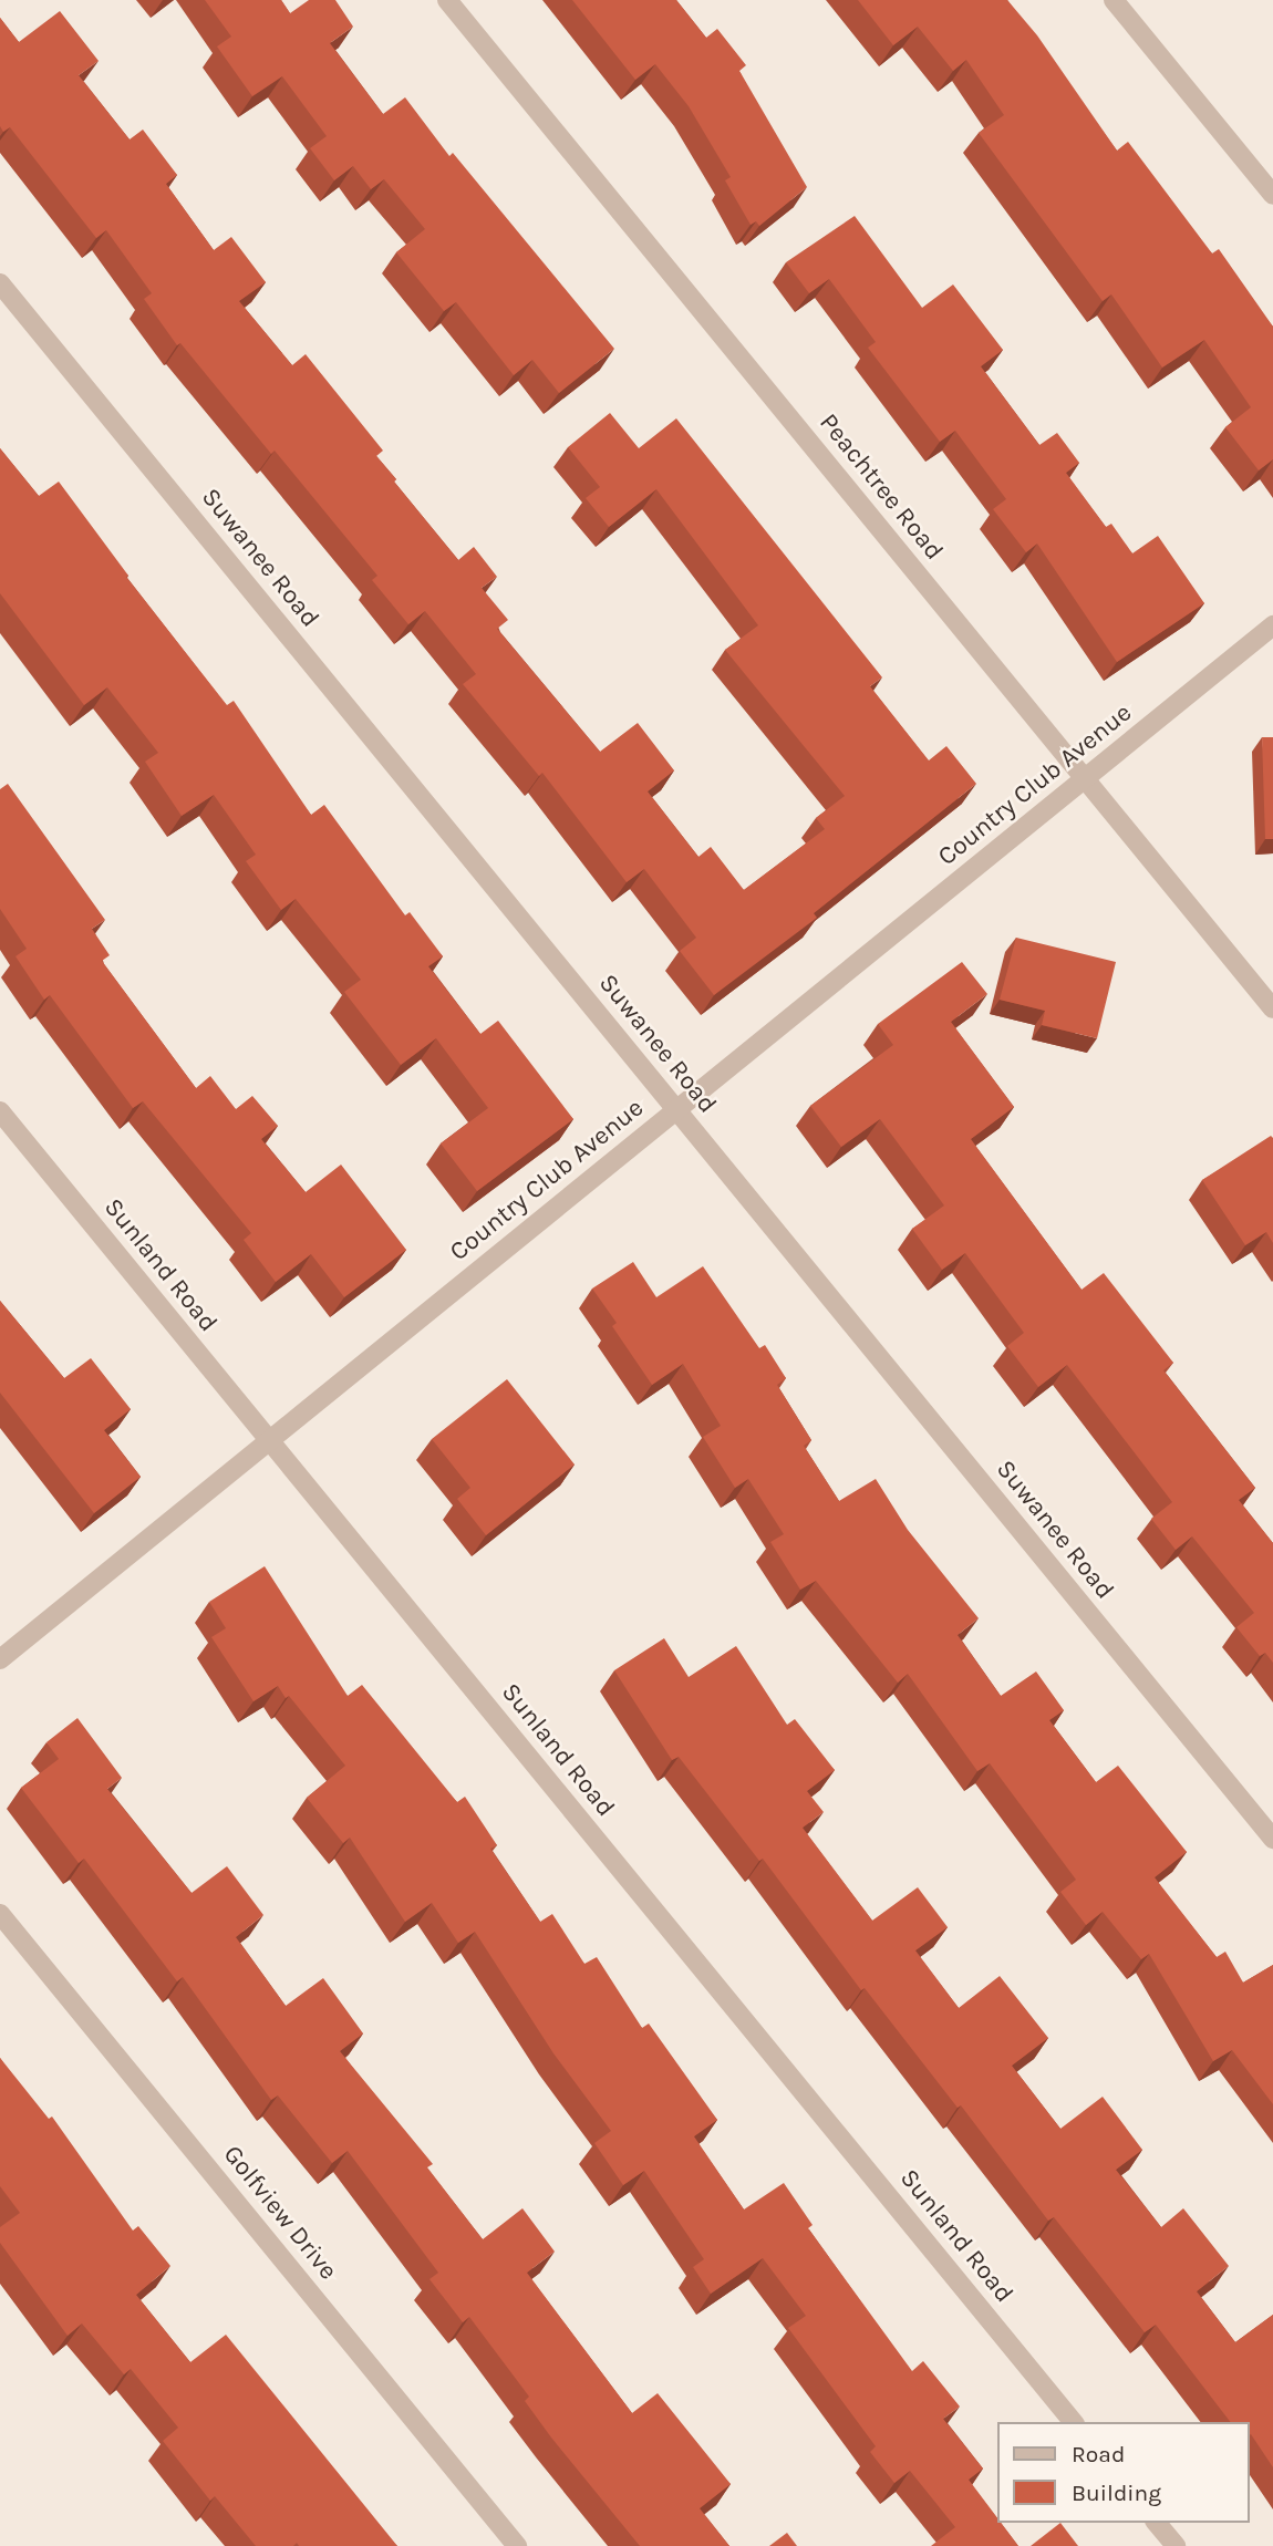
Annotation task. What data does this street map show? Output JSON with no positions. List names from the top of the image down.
{
  "streets": {
    "street": [
      "Peachtree Road",
      "Suwanee Road",
      "Country Club Avenue",
      "Sunland Road",
      "Golfview Drive"
    ]
  },
  "crossings": [
    ["Peachtree Road", "Country Club Avenue"],
    ["Suwanee Road", "Country Club Avenue"],
    ["Country Club Avenue", "Sunland Road"]
  ],
  "legend": ["Road", "Building"]
}
